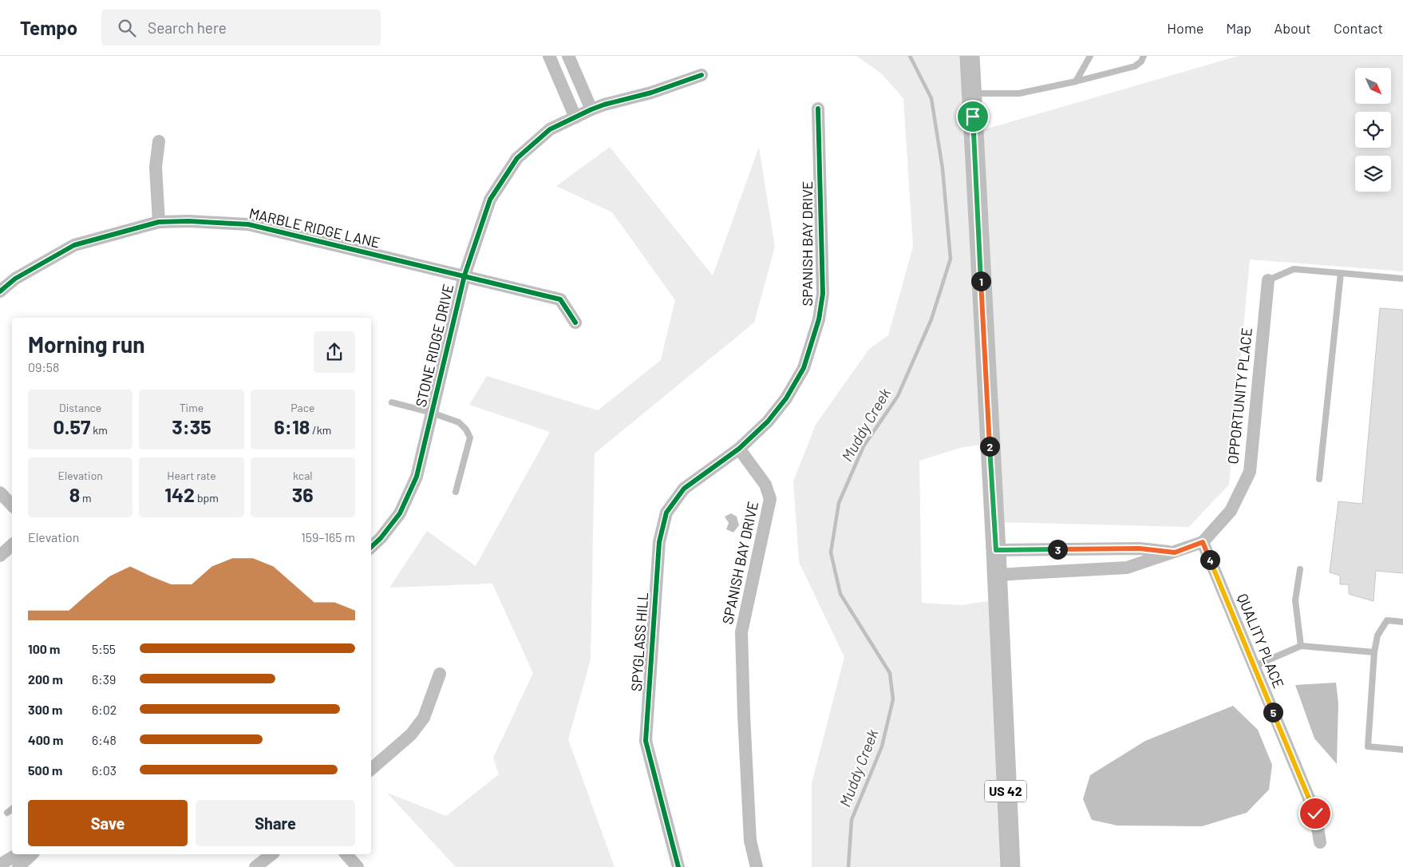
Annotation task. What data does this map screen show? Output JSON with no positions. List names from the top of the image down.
{
  "streets": {
    "main road": ["US 42"],
    "street": [
      "MARBLE RIDGE LANE",
      "SPANISH BAY DRIVE",
      "STONE RIDGE DRIVE",
      "OPPORTUNITY PLACE",
      "QUALITY PLACE",
      "SPYGLASS HILL"
    ]
  },
  "crossings": [
    ["MARBLE RIDGE LANE", "STONE RIDGE DRIVE"],
    ["SPANISH BAY DRIVE", "SPYGLASS HILL"],
    ["OPPORTUNITY PLACE", "QUALITY PLACE"],
    ["OPPORTUNITY PLACE", "US 42"]
  ],
  "water": ["Muddy Creek"],
  "north": "bottom right",
  "page": {
    "header": "Tempo",
    "search": "Search here",
    "nav": [
      "Home",
      "Map",
      "About",
      "Contact"
    ],
    "pins": [
      "1",
      "2",
      "3",
      "4",
      "5"
    ],
    "heading": ["Morning run", "09:58"],
    "stats": [
      ["Distance", "0.57 km"],
      ["Time", "3:35"],
      ["Pace", "6:18 /km"],
      ["Elevation", "8 m"],
      ["Heart rate", "142 bpm"],
      ["kcal", "36"]
    ],
    "chart": ["Elevation", "159–165 m"],
    "list": [
      {
        "name": "100 m",
        "note": "5:55"
      },
      {
        "name": "200 m",
        "note": "6:39"
      },
      {
        "name": "300 m",
        "note": "6:02"
      },
      {
        "name": "400 m",
        "note": "6:48"
      },
      {
        "name": "500 m",
        "note": "6:03"
      }
    ],
    "buttons": ["Save", "Share"]
  }
}
